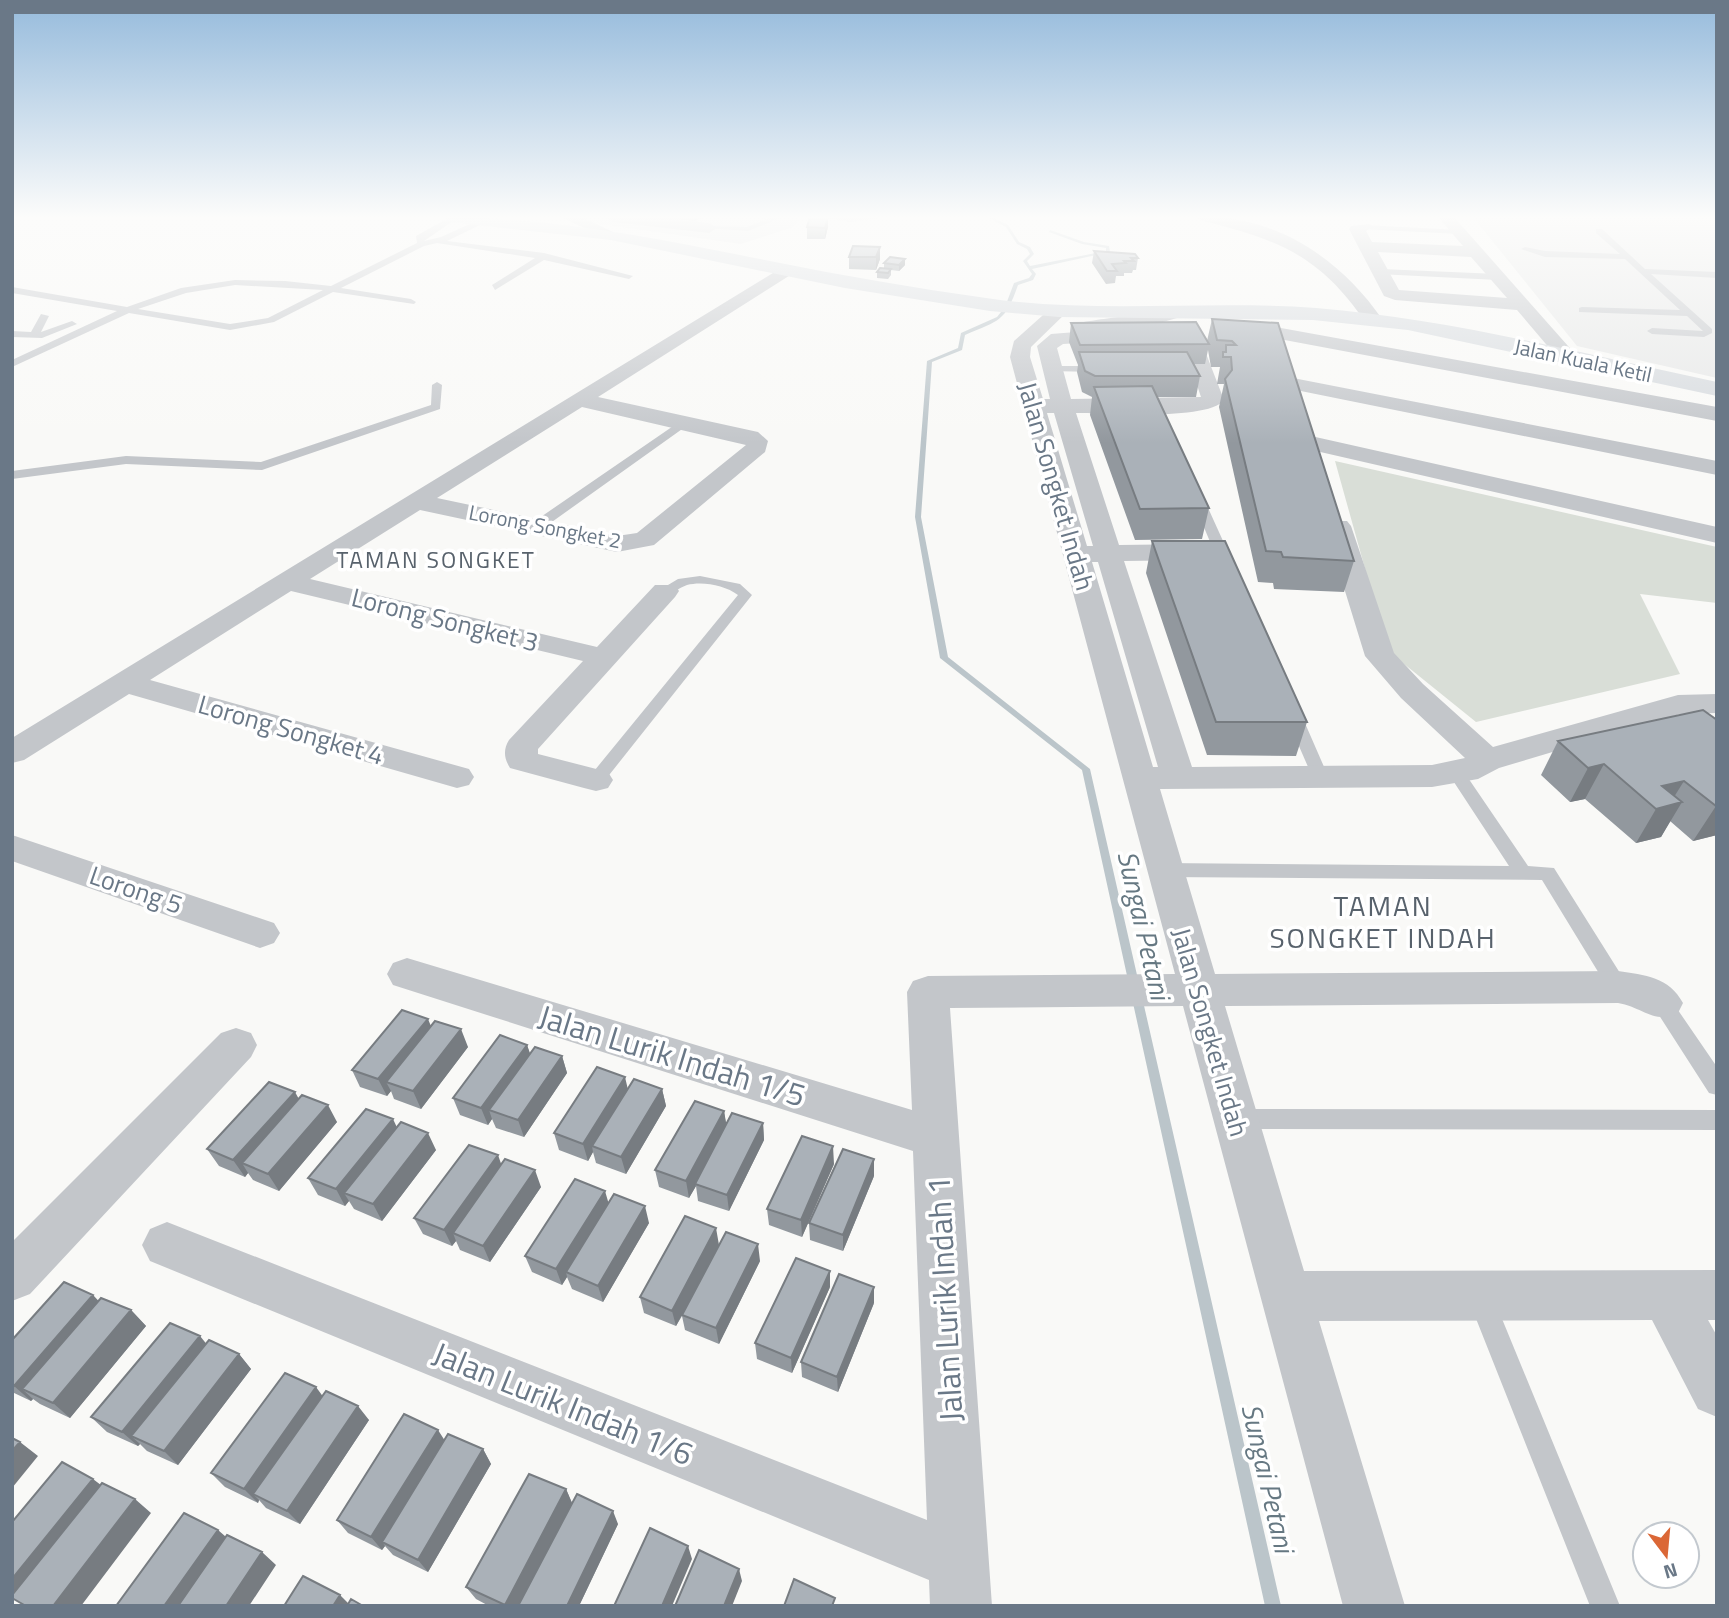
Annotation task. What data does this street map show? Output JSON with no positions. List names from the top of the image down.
{
  "streets": {
    "main road": ["Jalan Kuala Ketil"],
    "street": [
      "Jalan Songket Indah",
      "Lorong Songket 2",
      "Lorong Songket 3",
      "Lorong Songket 4",
      "Lorong 5",
      "Jalan Lurik Indah 1/5",
      "Jalan Lurik Indah 1",
      "Jalan Lurik Indah 1/6"
    ]
  },
  "crossings": [
    ["Jalan Kuala Ketil", "Jalan Songket Indah"],
    ["Jalan Songket Indah", "Jalan Lurik Indah 1"],
    ["Jalan Lurik Indah 1/5", "Jalan Lurik Indah 1"],
    ["Jalan Lurik Indah 1", "Jalan Lurik Indah 1/6"]
  ],
  "districts": ["TAMAN SONGKET", "TAMAN SONGKET INDAH"],
  "water": ["Sungai Petani"],
  "north": "bottom"
}
